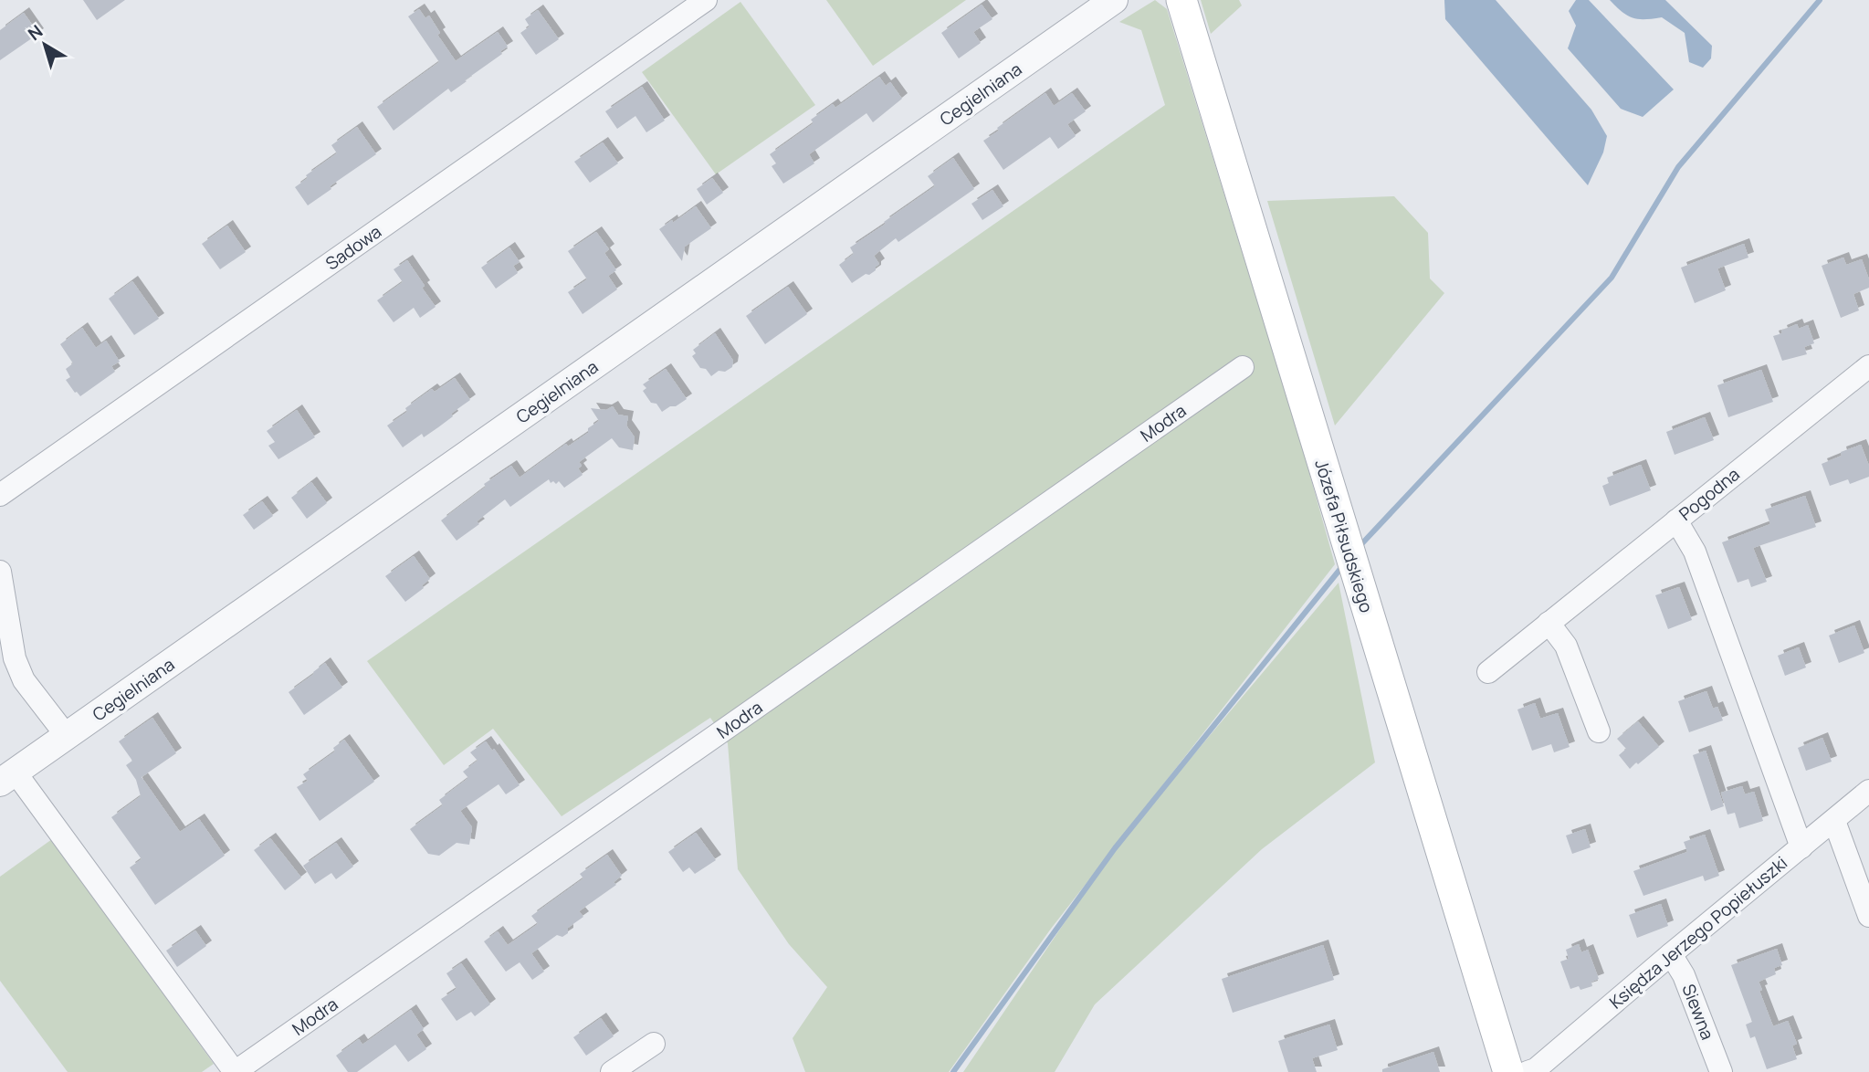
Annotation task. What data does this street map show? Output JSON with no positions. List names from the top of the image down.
{
  "streets": {
    "main road": ["Józefa Piłsudskiego"],
    "street": [
      "Cegielniana",
      "Sadowa",
      "Modra",
      "Pogodna",
      "Księdza Jerzego Popiełuszki",
      "Siewna"
    ]
  },
  "crossings": [
    ["Cegielniana", "Modra"],
    ["Księdza Jerzego Popiełuszki", "Siewna"]
  ],
  "north": "top left"
}
